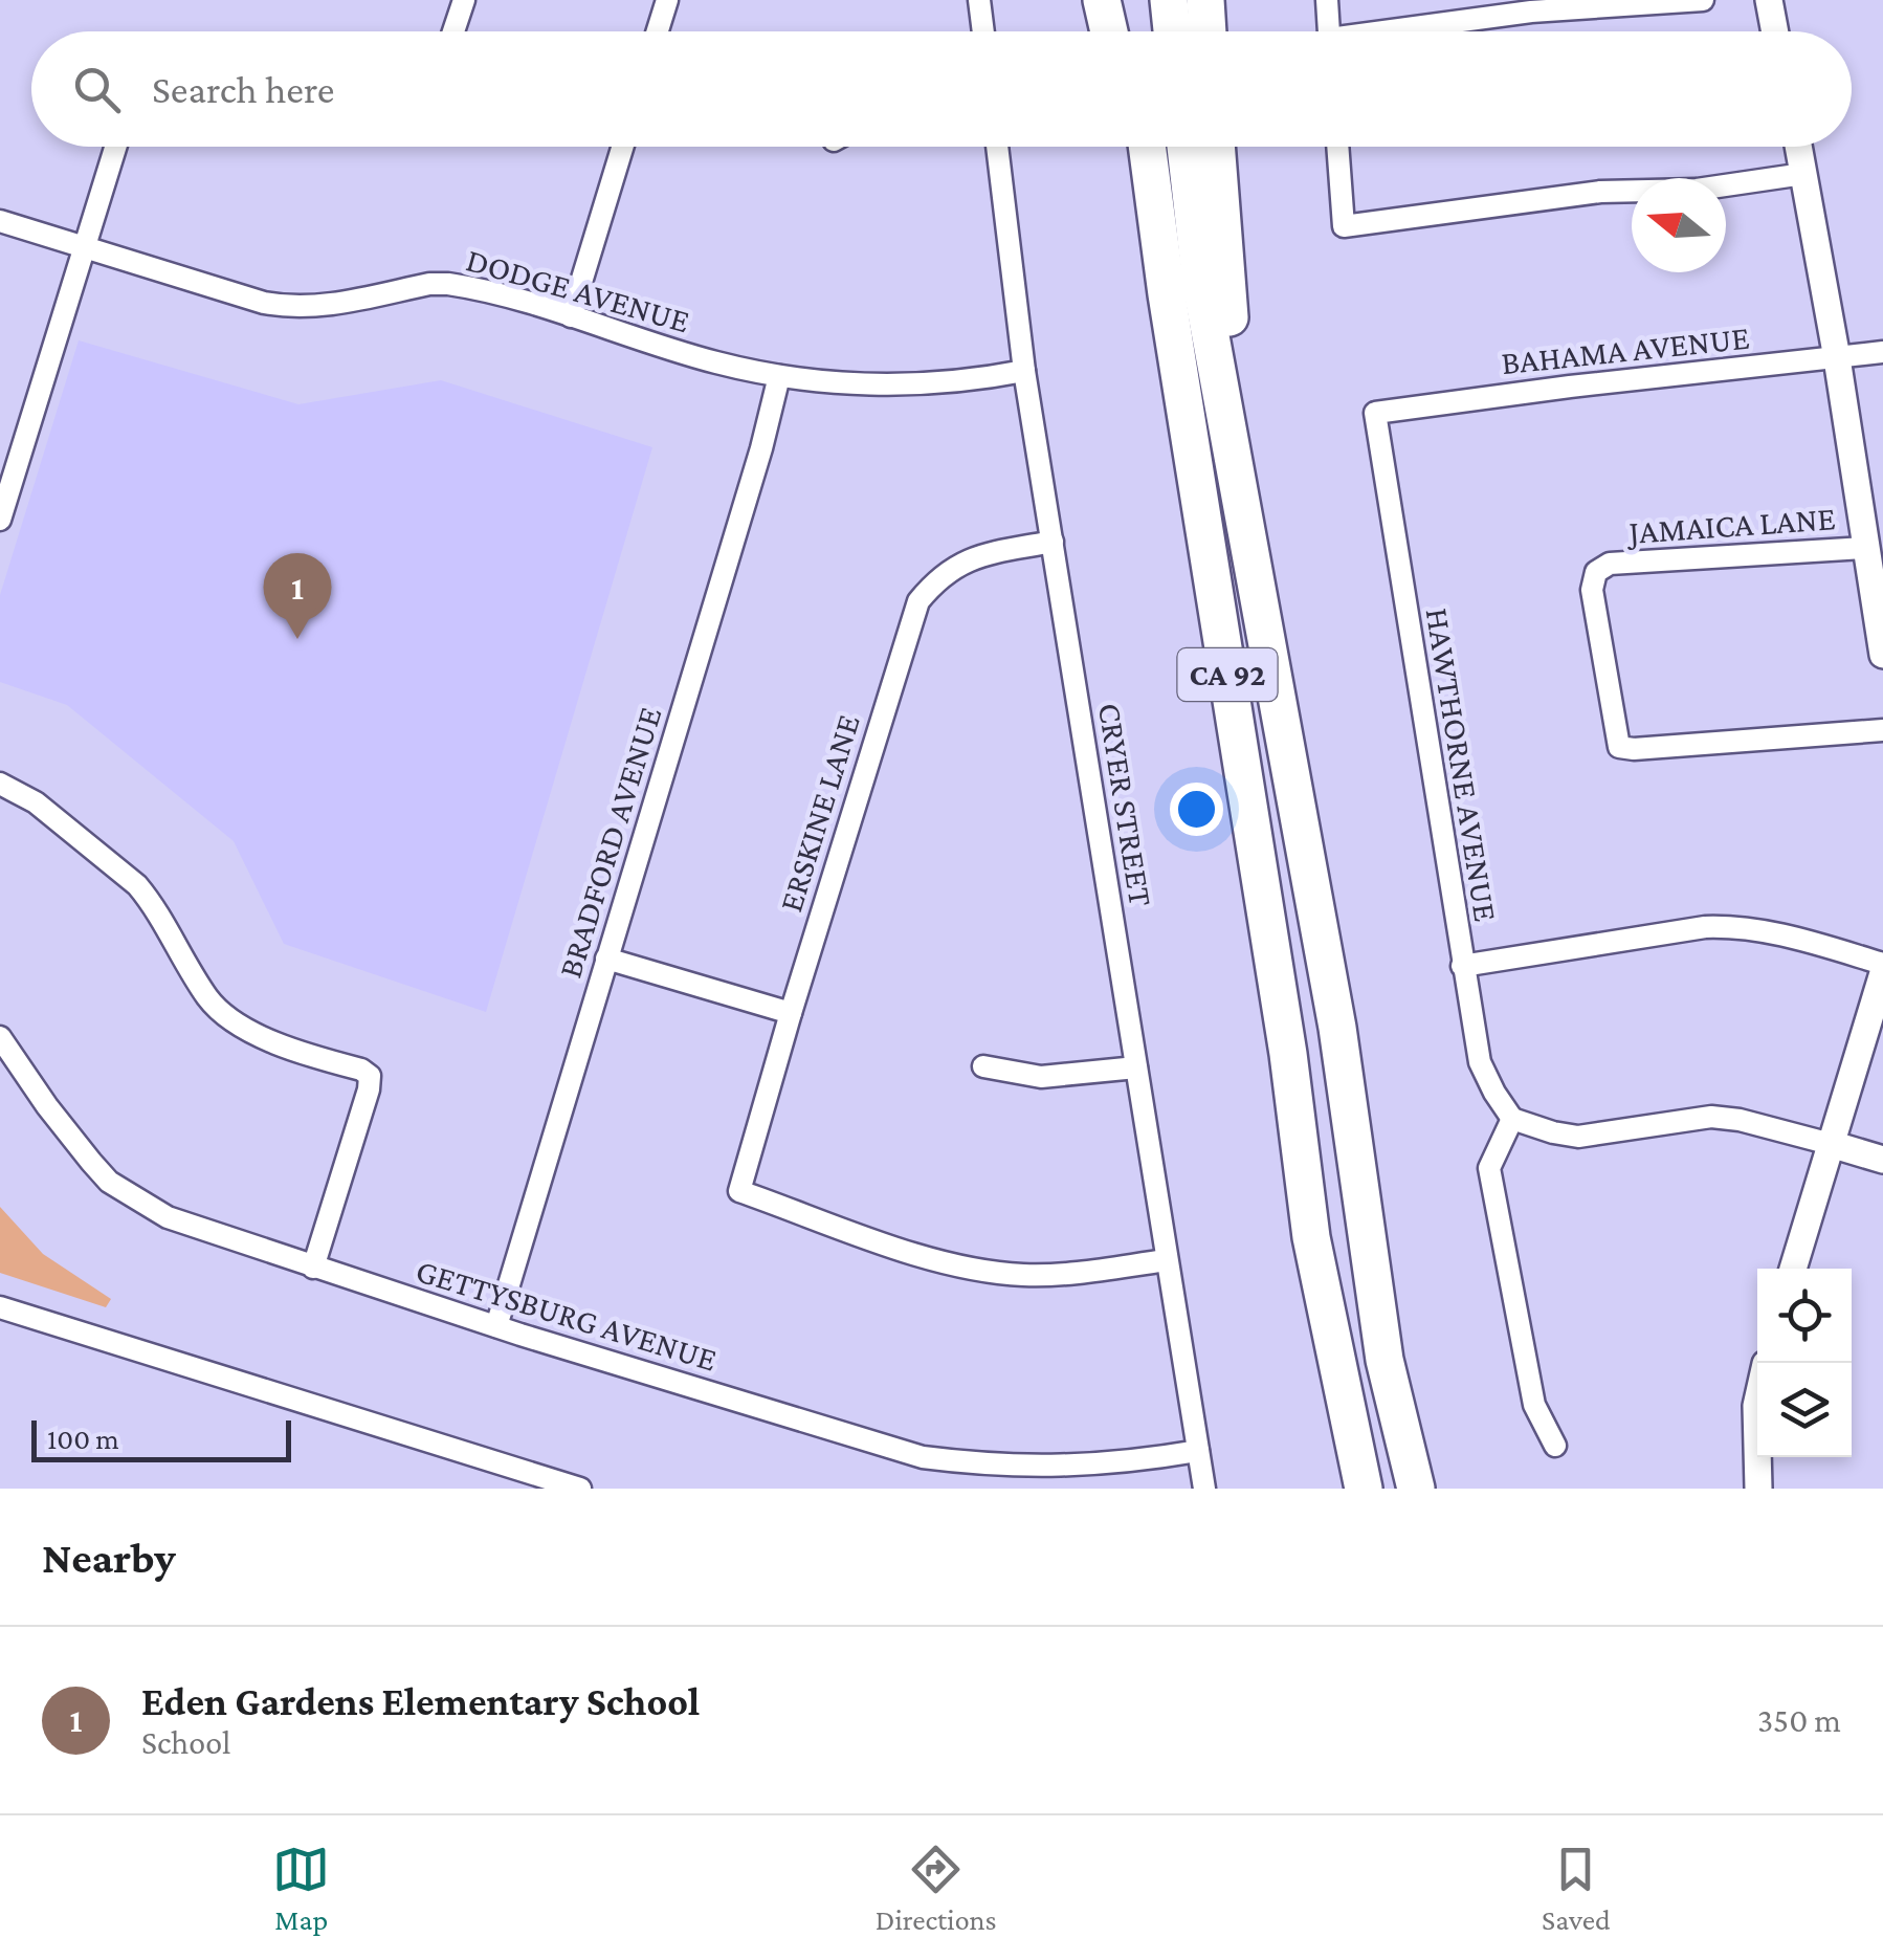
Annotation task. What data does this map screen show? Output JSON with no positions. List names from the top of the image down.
{
  "streets": {
    "highway": ["CA 92"],
    "street": [
      "DODGE AVENUE",
      "BAHAMA AVENUE",
      "JAMAICA LANE",
      "HAWTHORNE AVENUE",
      "CRYER STREET",
      "ERSKINE LANE",
      "BRADFORD AVENUE",
      "GETTYSBURG AVENUE"
    ]
  },
  "crossings": [
    ["DODGE AVENUE", "CRYER STREET"],
    ["DODGE AVENUE", "BRADFORD AVENUE"],
    ["BAHAMA AVENUE", "HAWTHORNE AVENUE"],
    ["CRYER STREET", "ERSKINE LANE"],
    ["CRYER STREET", "GETTYSBURG AVENUE"],
    ["BRADFORD AVENUE", "GETTYSBURG AVENUE"]
  ],
  "scale_bar": "100 m",
  "north": "left",
  "page": {
    "search": "Search here",
    "pins": "1",
    "scale": "100 m",
    "heading": "Nearby",
    "list": [
      {
        "mark": "1",
        "name": "Eden Gardens Elementary School",
        "note": "School",
        "value": "350 m"
      }
    ],
    "nav": ["Map", "Directions", "Saved"]
  }
}
